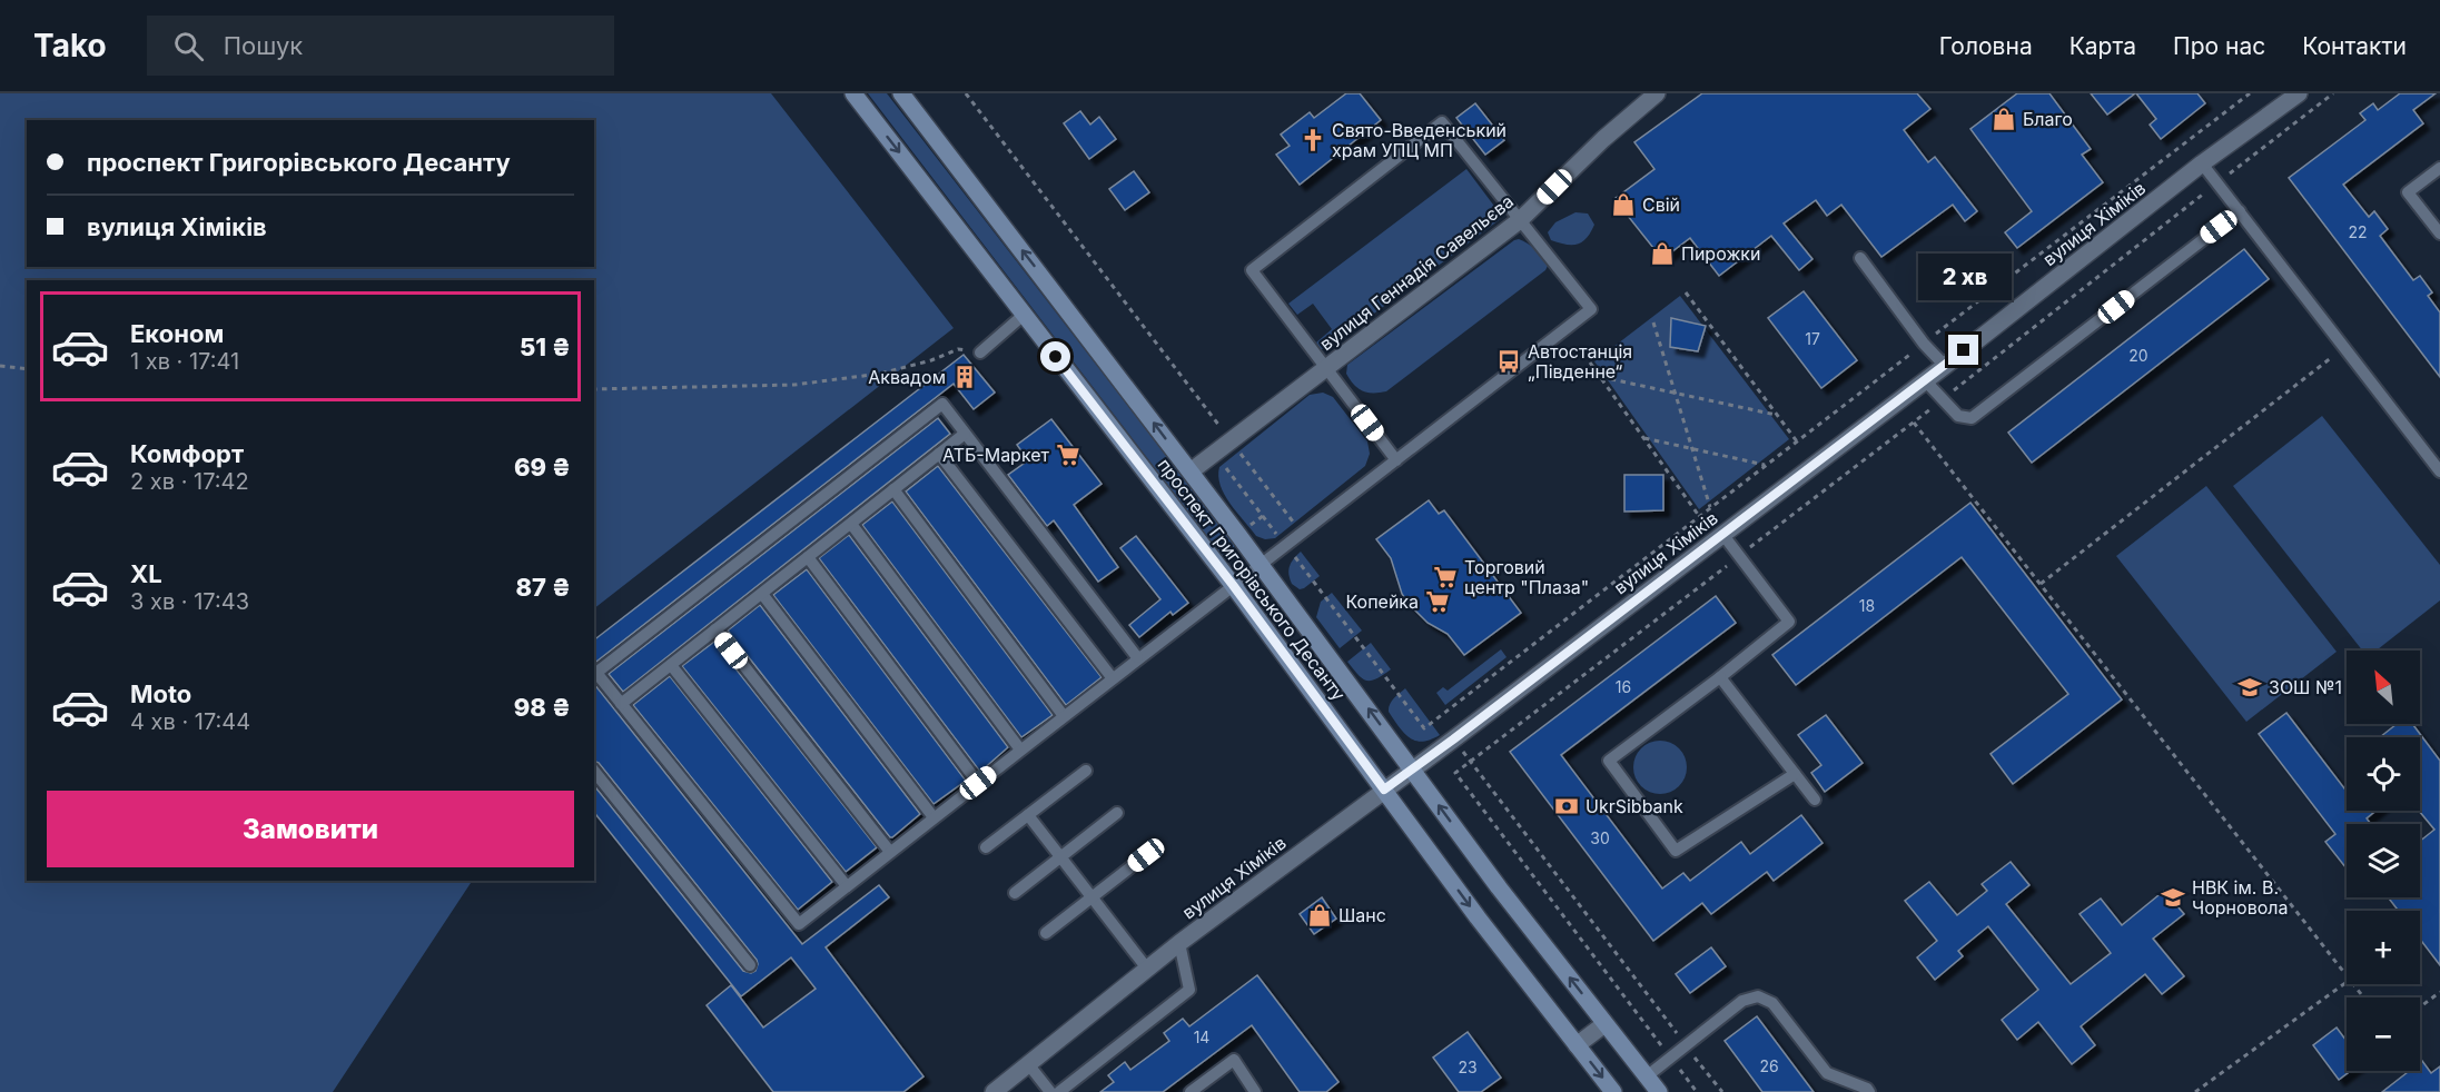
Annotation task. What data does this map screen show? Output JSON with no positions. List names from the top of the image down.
{
  "streets": {
    "street": ["вулиця Хіміків", "вулиця Геннадія Савельєва", "проспект Григорівського Десанту"]
  },
  "crossings": [
    ["вулиця Хіміків", "проспект Григорівського Десанту"],
    ["вулиця Геннадія Савельєва", "проспект Григорівського Десанту"]
  ],
  "places": {
    "shop": [
      "Благо",
      "Свій",
      "Пирожки",
      "Шанс"
    ],
    "church": ["Свято-Введенський храм УПЦ МП"],
    "bus stop": ["Автостанція „Південне“"],
    "building": ["Аквадом"],
    "supermarket": ["АТБ-Маркет", "Торговий центр \"Плаза\"", "Копейка"],
    "school or university": ["ЗОШ №1", "НВК ім. В. Чорновола"],
    "bank": ["UkrSibbank"]
  },
  "house_numbers": [
    "22",
    "17",
    "20",
    "18",
    "16",
    "30",
    "14",
    "26",
    "23"
  ],
  "north": "top left",
  "page": {
    "header": "Tako",
    "search": "Пошук",
    "nav": [
      "Головна",
      "Карта",
      "Про нас",
      "Контакти"
    ],
    "banner": ["проспект Григорівського Десанту", "вулиця Хіміків"],
    "bubble": "2 хв",
    "list": [
      {
        "name": "Економ",
        "note": "1 хв · 17:41",
        "value": "51 ₴"
      },
      {
        "name": "Комфорт",
        "note": "2 хв · 17:42",
        "value": "69 ₴"
      },
      {
        "name": "XL",
        "note": "3 хв · 17:43",
        "value": "87 ₴"
      },
      {
        "name": "Moto",
        "note": "4 хв · 17:44",
        "value": "98 ₴"
      }
    ],
    "map_buttons": ["+", "−"],
    "buttons": "Замовити"
  }
}
